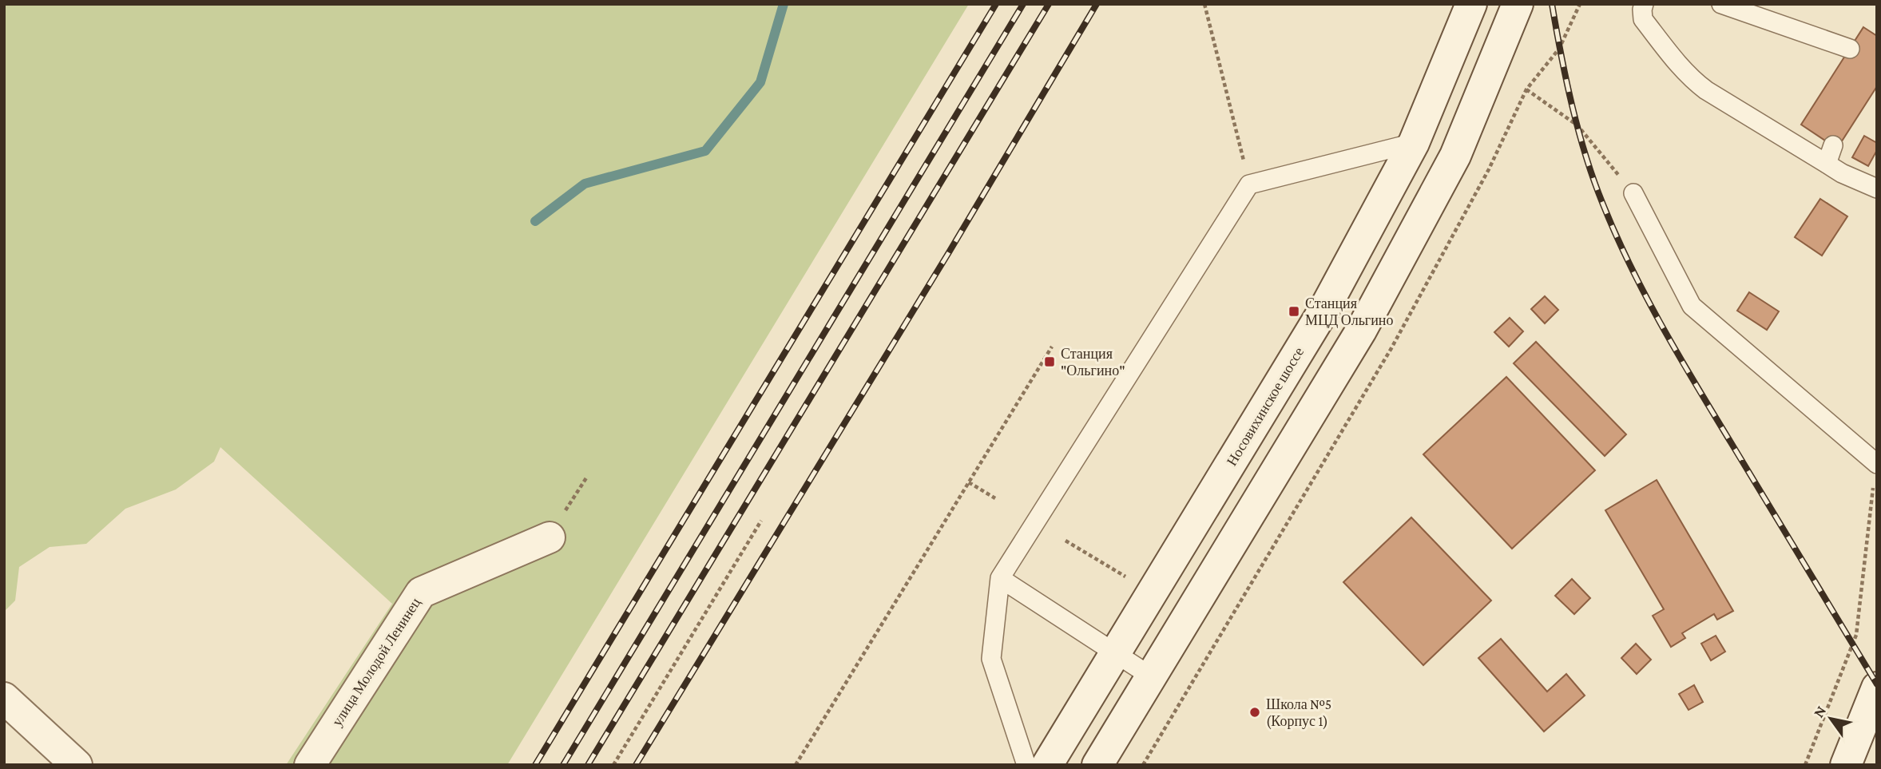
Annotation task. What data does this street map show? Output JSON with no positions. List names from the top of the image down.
{
  "streets": {
    "main road": ["Носовихинское шоссе", "улица Молодой Ленинец"]
  },
  "places": {
    "transit": ["Станция МЦД Ольгино", "Станция \"Ольгино\""],
    "other": ["Школа №5 (Корпус 1)"]
  },
  "north": "top left"
}
